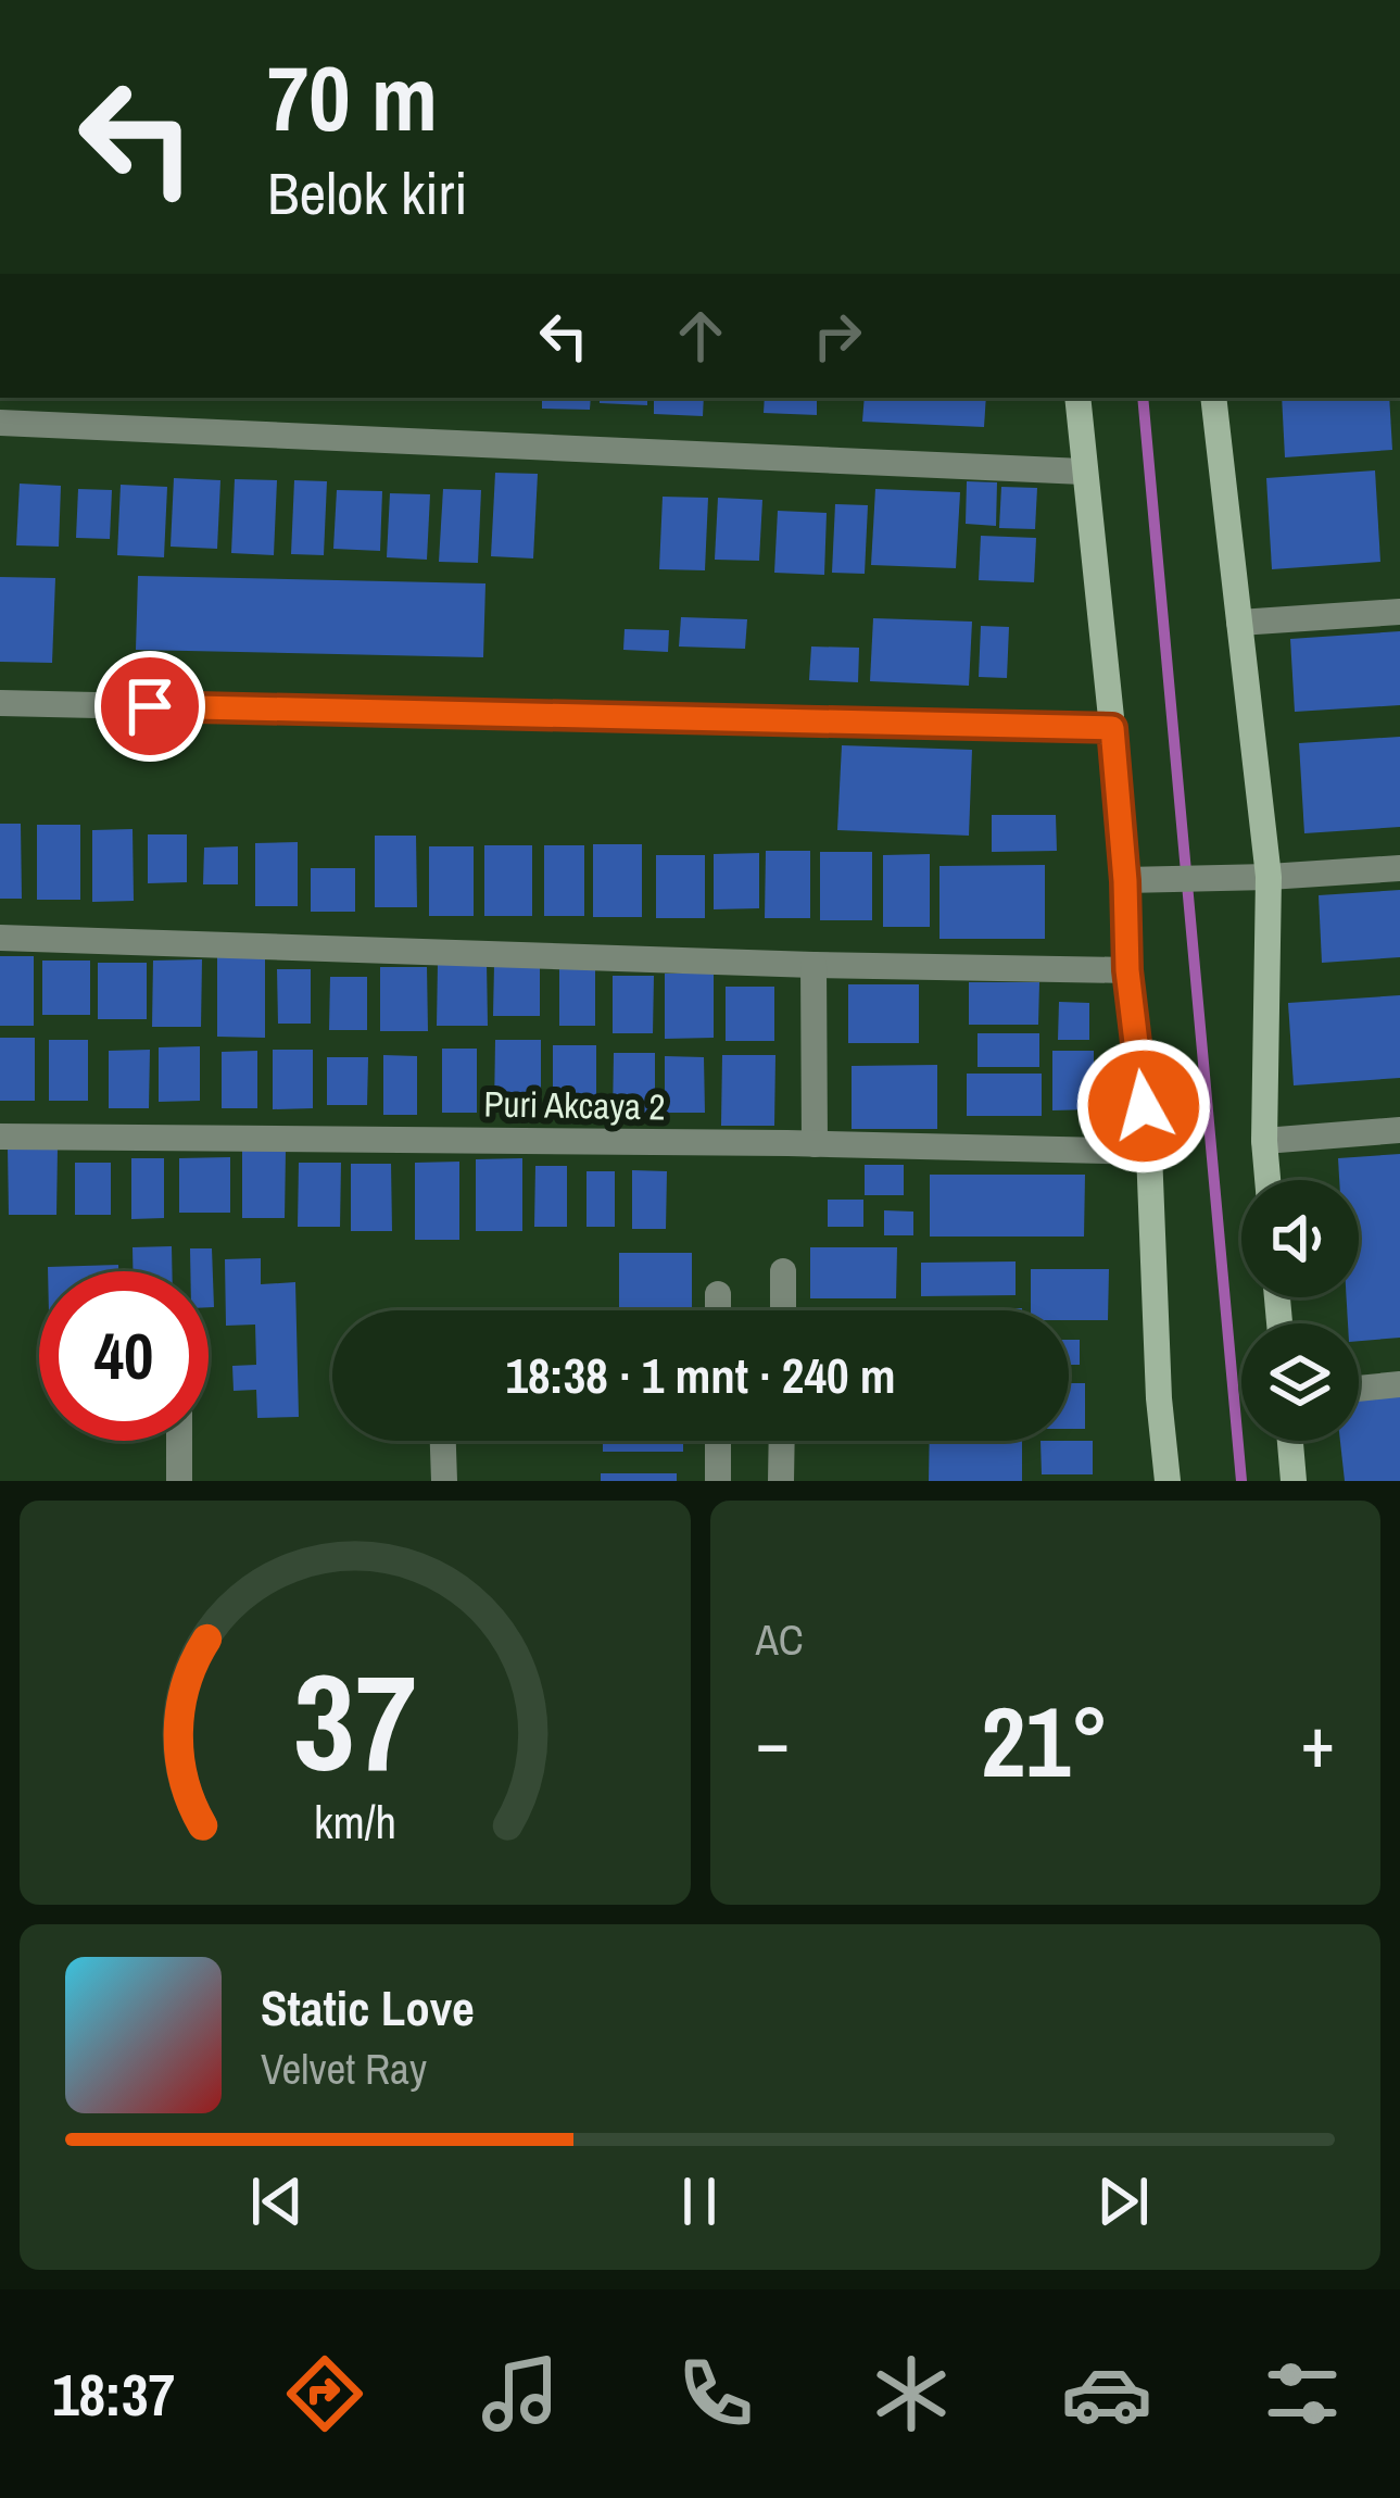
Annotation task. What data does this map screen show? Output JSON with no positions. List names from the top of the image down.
{
  "streets": {
    "street": ["Puri Akcaya 2"]
  },
  "page": {
    "turn": ["70 m", "Belok kiri"],
    "limit": "40",
    "trip": "18:38 · 1 mnt · 240 m",
    "tile": "AC",
    "heat": ["−", "21°", "+"],
    "song": ["Static Love", "Velvet Ray"],
    "tabs": "18:37",
    "gauge": ["37", "km/h"]
  }
}
